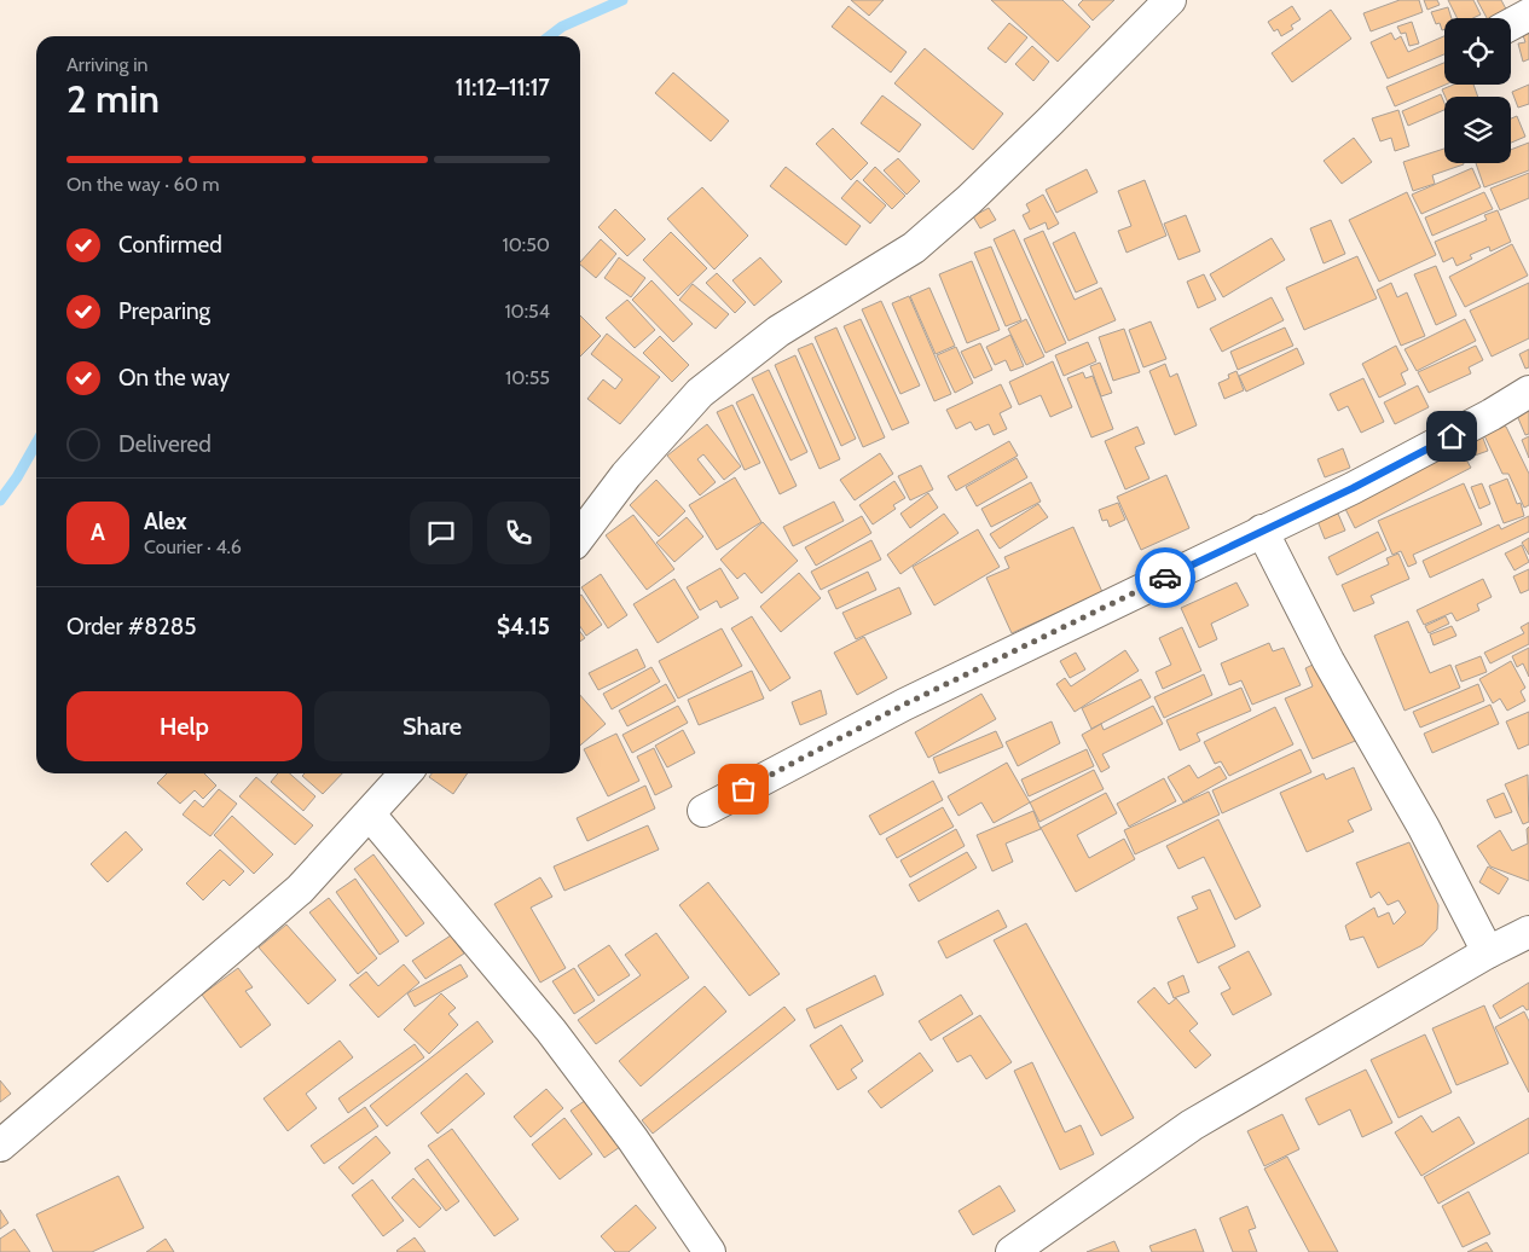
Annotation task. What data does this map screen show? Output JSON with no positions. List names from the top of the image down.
{
  "page": {
    "heading": ["2 min", "Arriving in", "11:12–11:17"],
    "panel": [
      "Alex",
      "Courier · 4.6",
      "Order #8285",
      "$4.15"
    ],
    "bar": "On the way · 60 m",
    "list": [
      ["Confirmed", "10:50"],
      ["Preparing", "10:54"],
      ["On the way", "10:55"],
      "Delivered"
    ],
    "round": "A",
    "buttons": ["Help", "Share"]
  }
}
